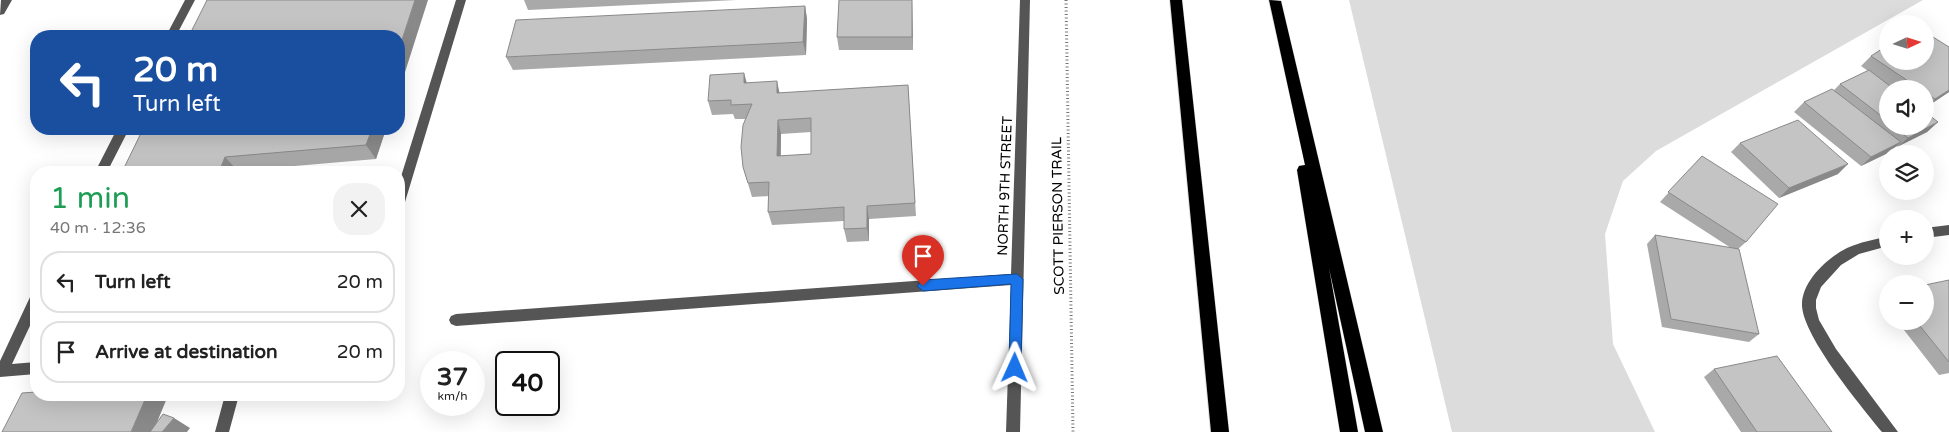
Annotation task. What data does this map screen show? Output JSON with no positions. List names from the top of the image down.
{
  "streets": {
    "street": ["NORTH 9TH STREET"],
    "path": ["SCOTT PIERSON TRAIL"]
  },
  "north": "right",
  "page": {
    "map_buttons": ["+", "−"],
    "turn": ["20 m", "Turn left"],
    "heading": ["1 min", "40 m · 12:36"],
    "list": [
      {
        "name": "Turn left",
        "value": "20 m"
      },
      {
        "name": "Arrive at destination",
        "value": "20 m"
      }
    ],
    "speed": "37 km/h",
    "limit": "40"
  }
}
